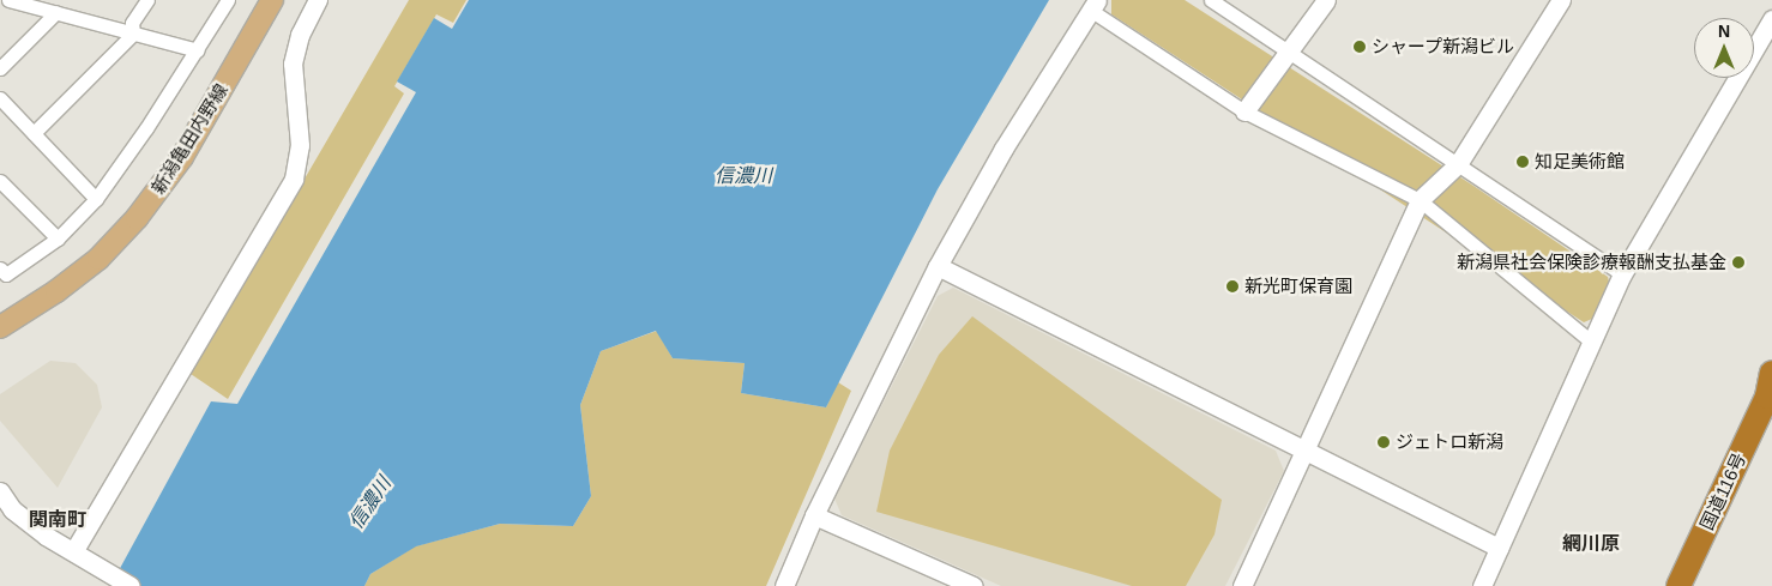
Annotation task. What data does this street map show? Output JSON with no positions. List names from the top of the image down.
{
  "streets": {
    "highway": ["国道116号"],
    "main road": ["新潟亀田内野線"]
  },
  "districts": ["関南町", "網川原"],
  "water": ["信濃川"],
  "places": [
    "シャープ新潟ビル",
    "知足美術館",
    "新潟県社会保険診療報酬支払基金",
    "新光町保育園",
    "ジェトロ新潟"
  ],
  "north": "top"
}
